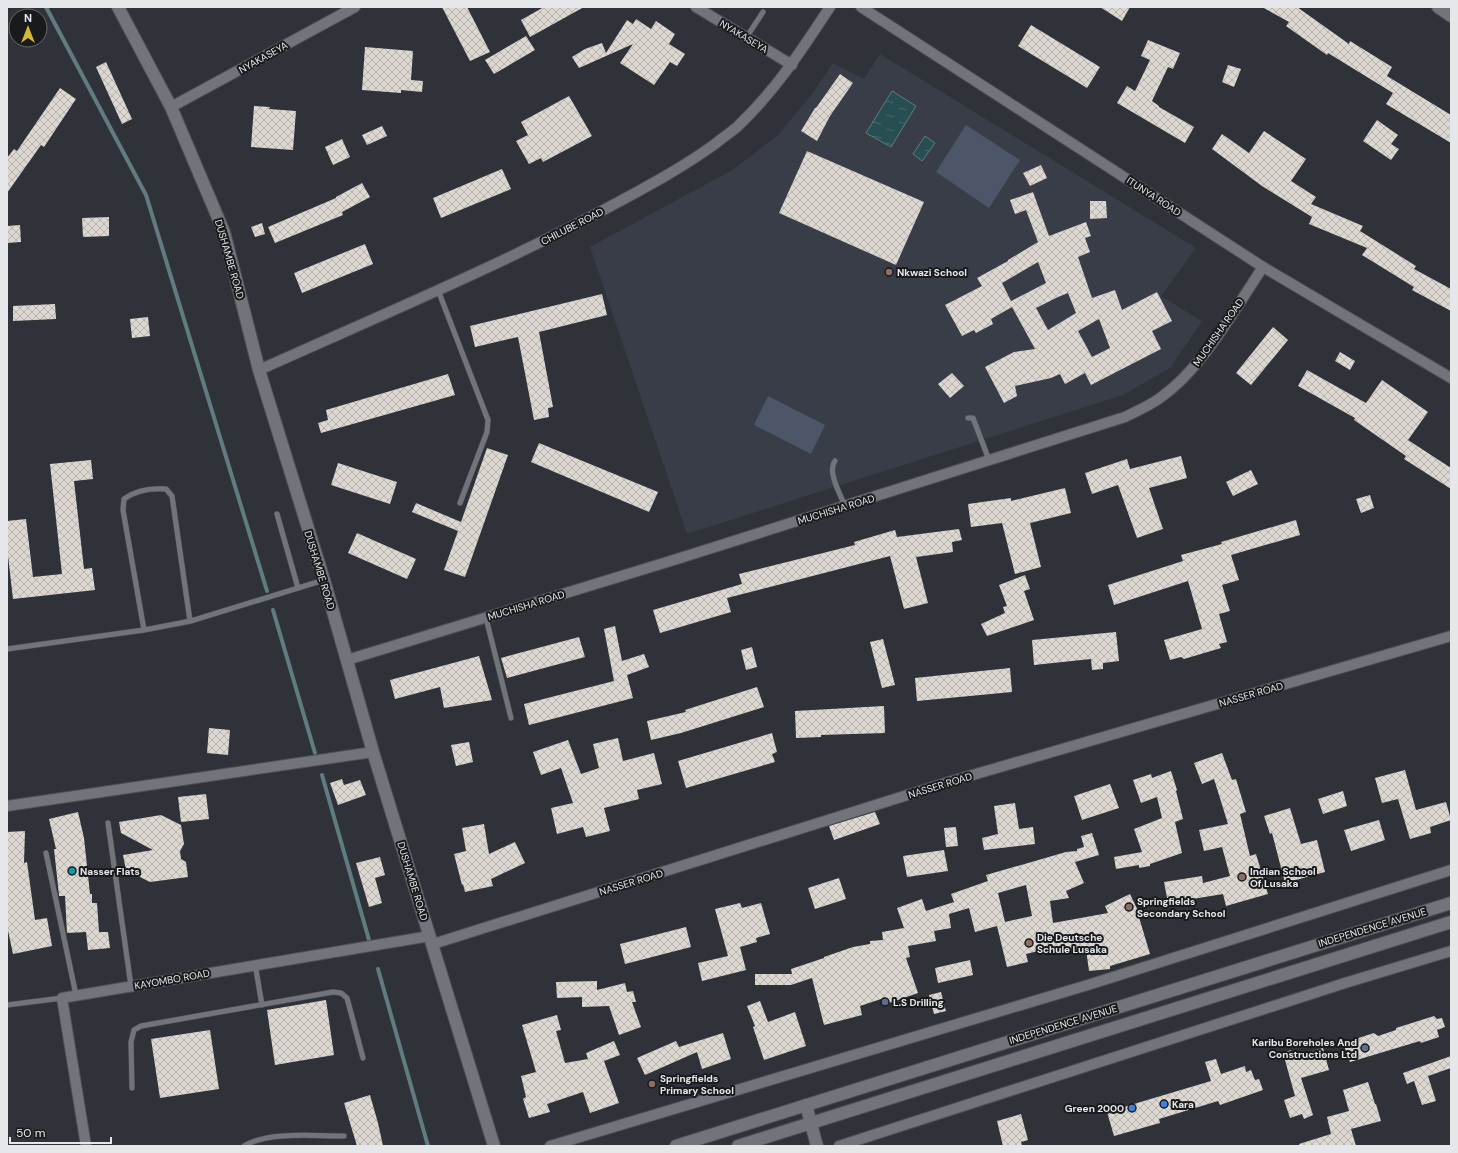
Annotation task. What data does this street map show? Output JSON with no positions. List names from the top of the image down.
{
  "streets": {
    "main road": ["DUSHAMBE ROAD", "INDEPENDENCE AVENUE"],
    "street": [
      "NYAKASEYA",
      "ITUNYA ROAD",
      "CHILUBE ROAD",
      "MUCHISHA ROAD",
      "NASSER ROAD",
      "KAYOMBO ROAD"
    ]
  },
  "crossings": [
    ["NYAKASEYA", "CHILUBE ROAD"],
    ["NYAKASEYA", "DUSHAMBE ROAD"],
    ["ITUNYA ROAD", "MUCHISHA ROAD"],
    ["CHILUBE ROAD", "DUSHAMBE ROAD"],
    ["DUSHAMBE ROAD", "MUCHISHA ROAD"],
    ["DUSHAMBE ROAD", "NASSER ROAD"],
    ["DUSHAMBE ROAD", "KAYOMBO ROAD"],
    ["NASSER ROAD", "KAYOMBO ROAD"]
  ],
  "places": [
    "Nkwazi School",
    "Nasser Flats",
    "Indian School Of Lusaka",
    "Springfields Secondary School",
    "Die Deutsche Schule Lusaka",
    "L.S Drilling",
    "Karibu Boreholes And Constructions Ltd",
    "Springfields Primary School",
    "Kara",
    "Green 2000"
  ],
  "scale_bar": "50 m",
  "north": "top"
}
